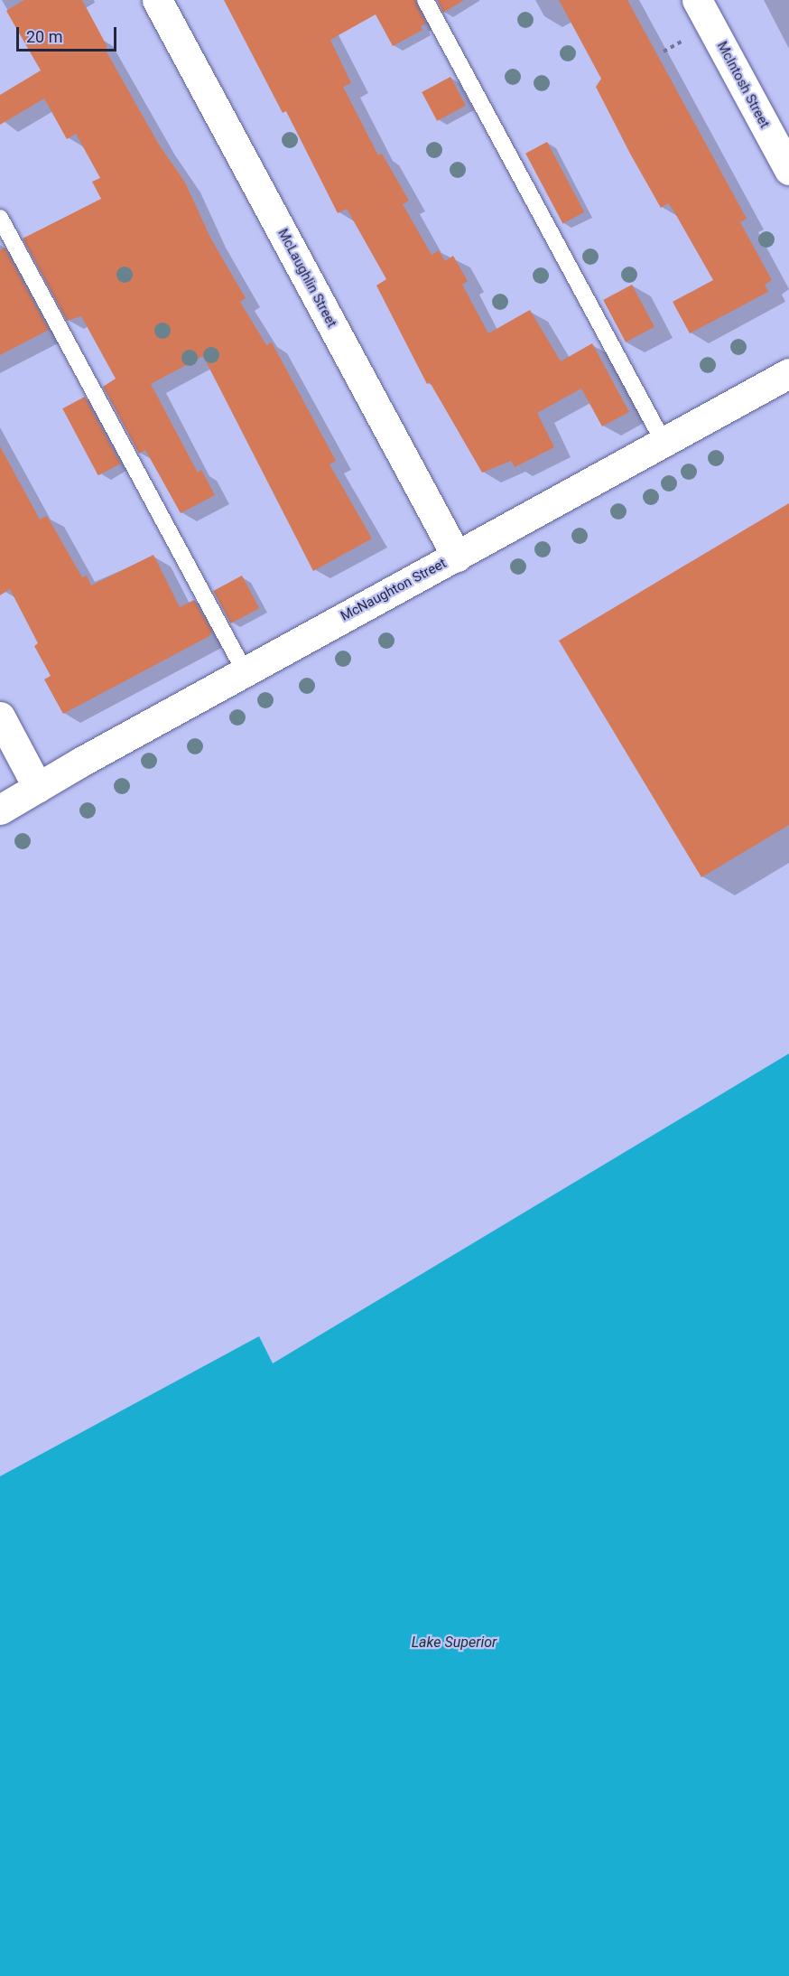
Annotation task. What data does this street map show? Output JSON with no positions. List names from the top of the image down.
{
  "streets": {
    "street": ["McIntosh Street", "McLaughlin Street", "McNaughton Street"]
  },
  "crossings": [
    ["McLaughlin Street", "McNaughton Street"]
  ],
  "water": ["Lake Superior"],
  "scale_bar": "20 m"
}
